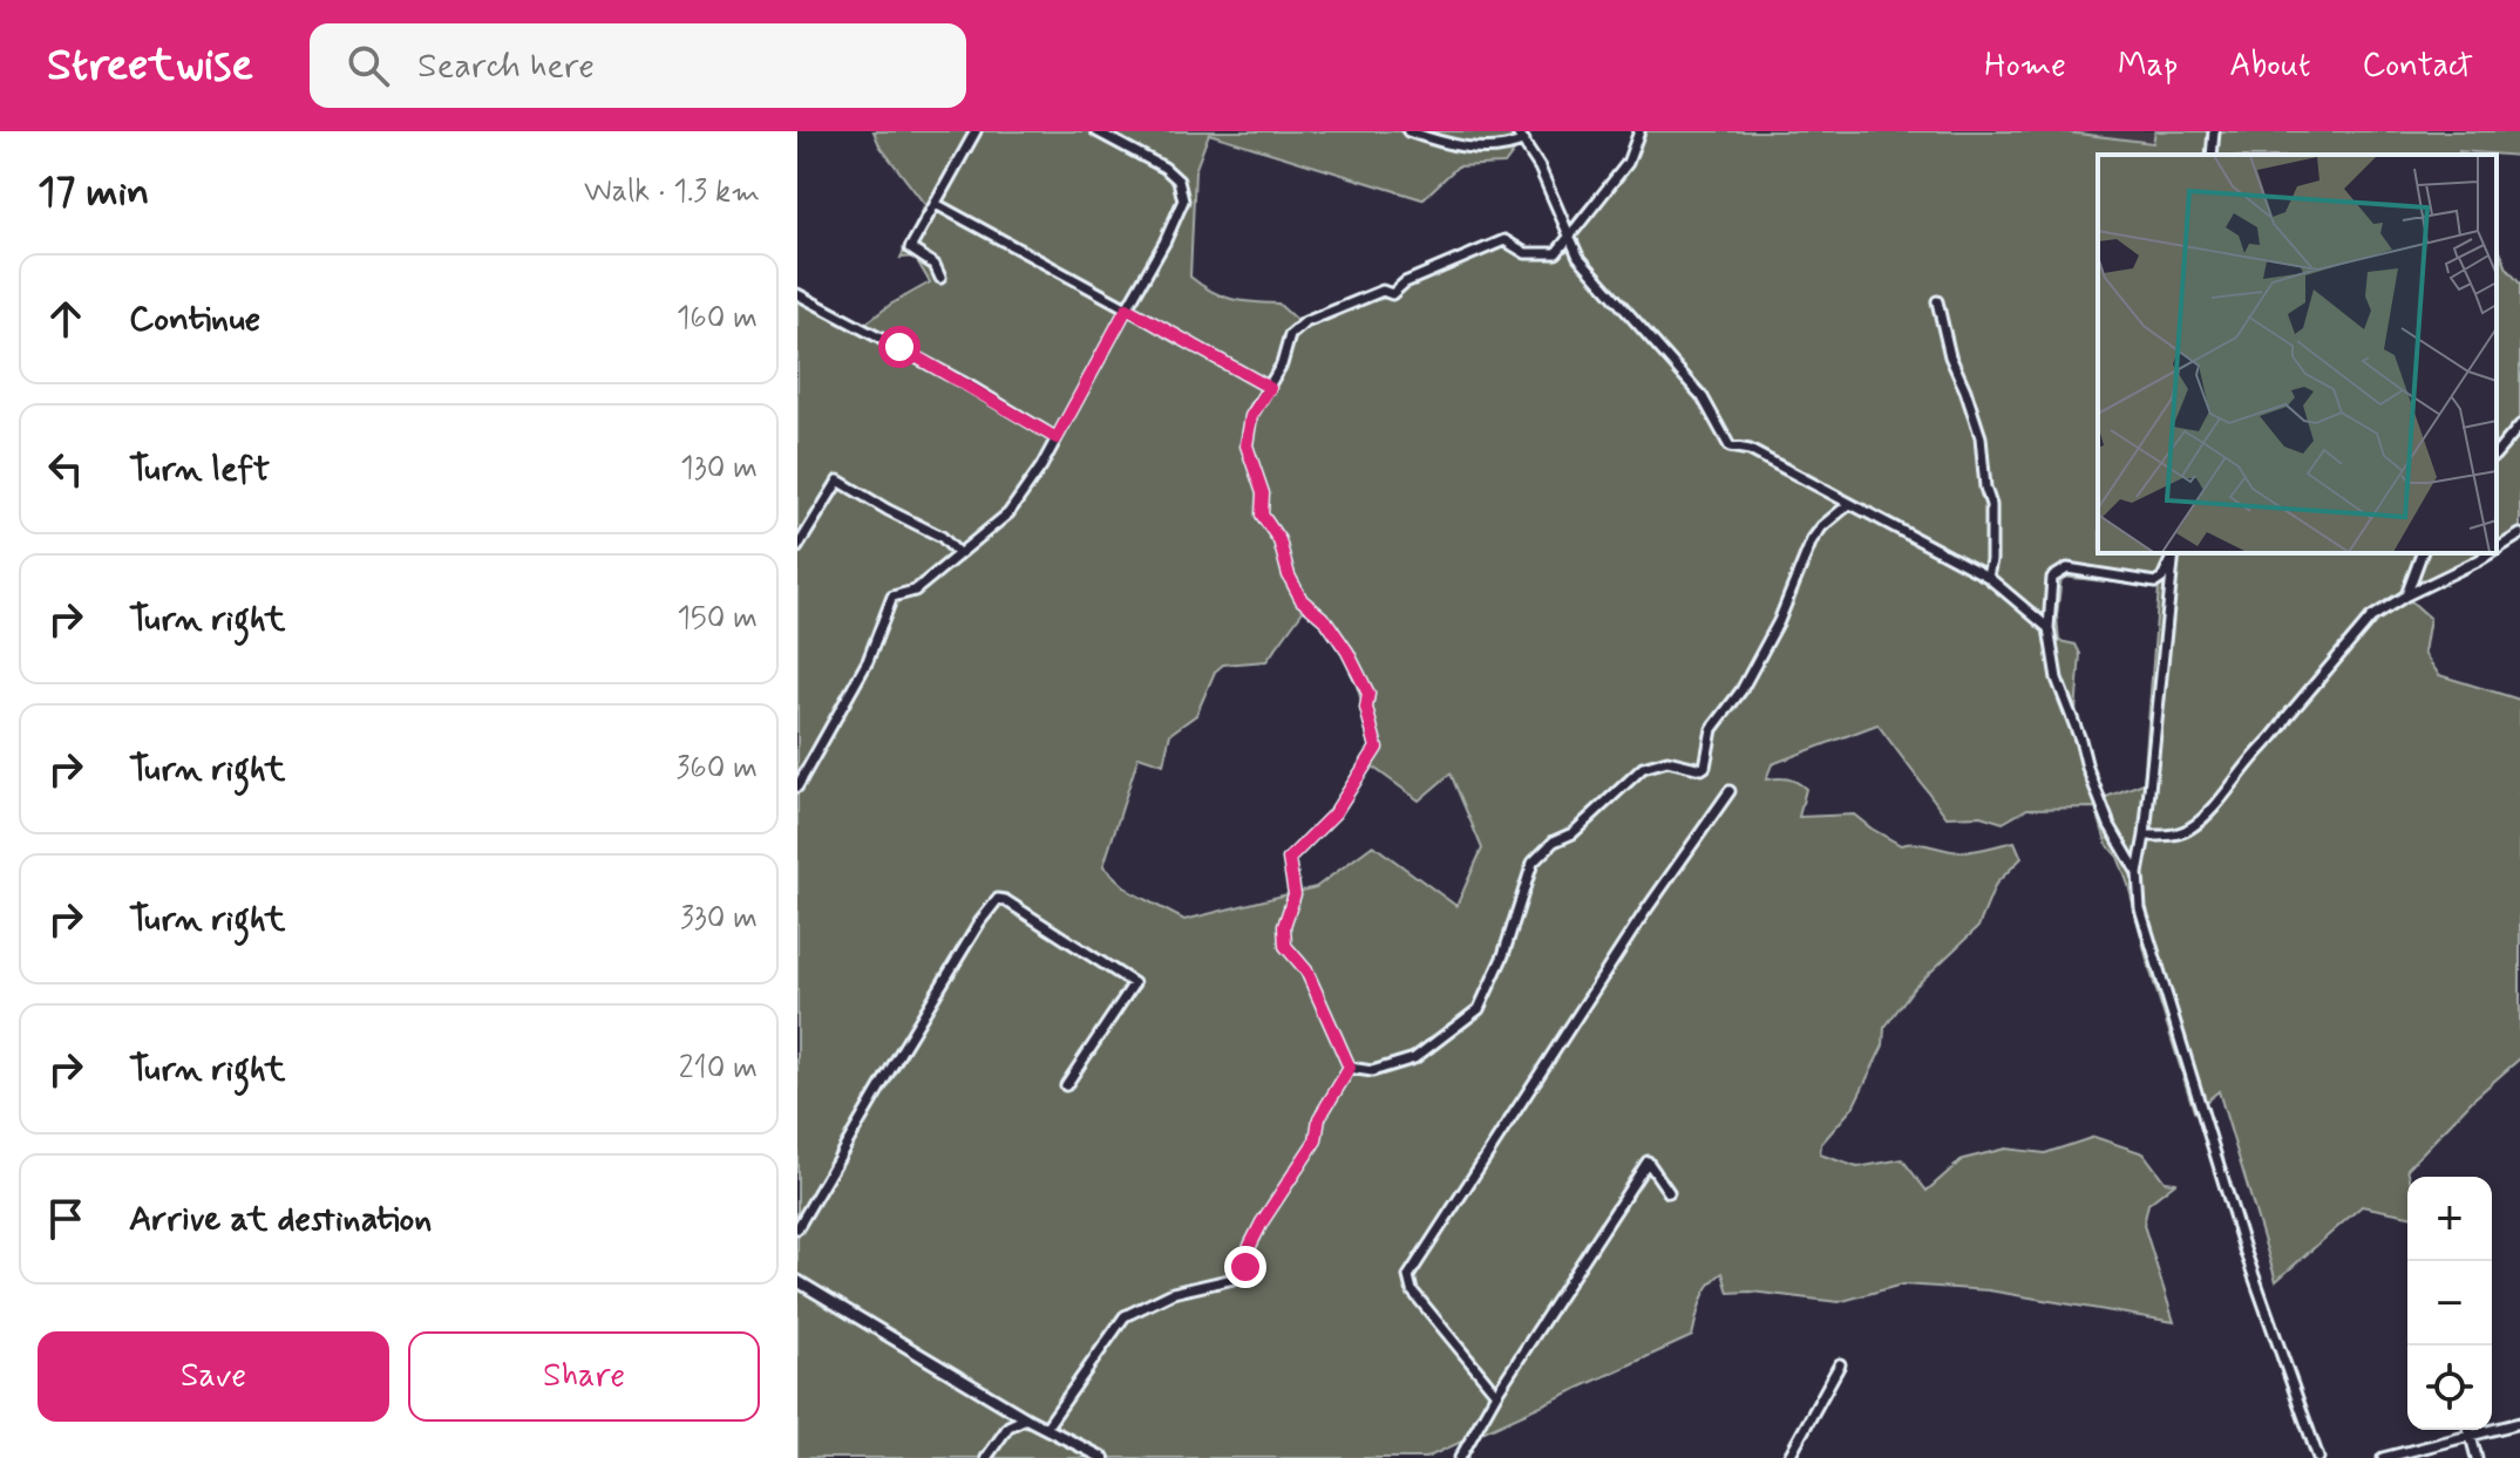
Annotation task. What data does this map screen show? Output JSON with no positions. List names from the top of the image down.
{
  "page": {
    "header": "Streetwise",
    "search": "Search here",
    "nav": [
      "Home",
      "Map",
      "About",
      "Contact"
    ],
    "heading": ["17 min", "Walk · 1.3 km"],
    "list": [
      ["Continue", "160 m"],
      ["Turn left", "130 m"],
      ["Turn right", "150 m"],
      ["Turn right", "360 m"],
      ["Turn right", "330 m"],
      ["Turn right", "210 m"],
      "Arrive at destination"
    ],
    "map_buttons": ["+", "−"],
    "buttons": ["Save", "Share"]
  }
}
